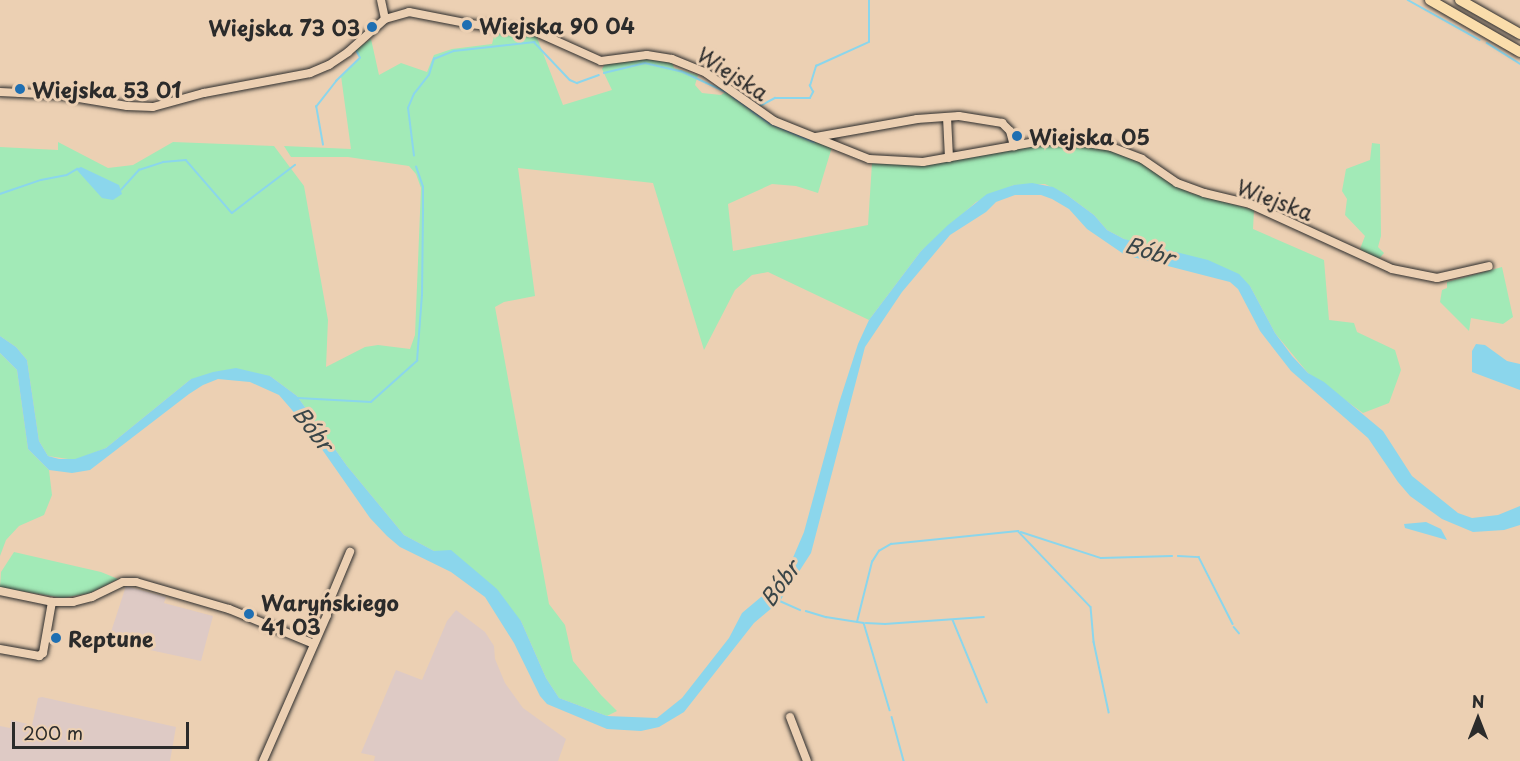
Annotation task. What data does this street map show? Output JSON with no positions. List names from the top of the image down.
{
  "streets": {
    "street": ["Wiejska"]
  },
  "water": ["Bóbr"],
  "places": [
    "Wiejska 90 04",
    "Wiejska 73 03",
    "Wiejska 53 01",
    "Wiejska 05",
    "Waryńskiego 41 03",
    "Reptune"
  ],
  "scale_bar": "200 m",
  "north": "top"
}
